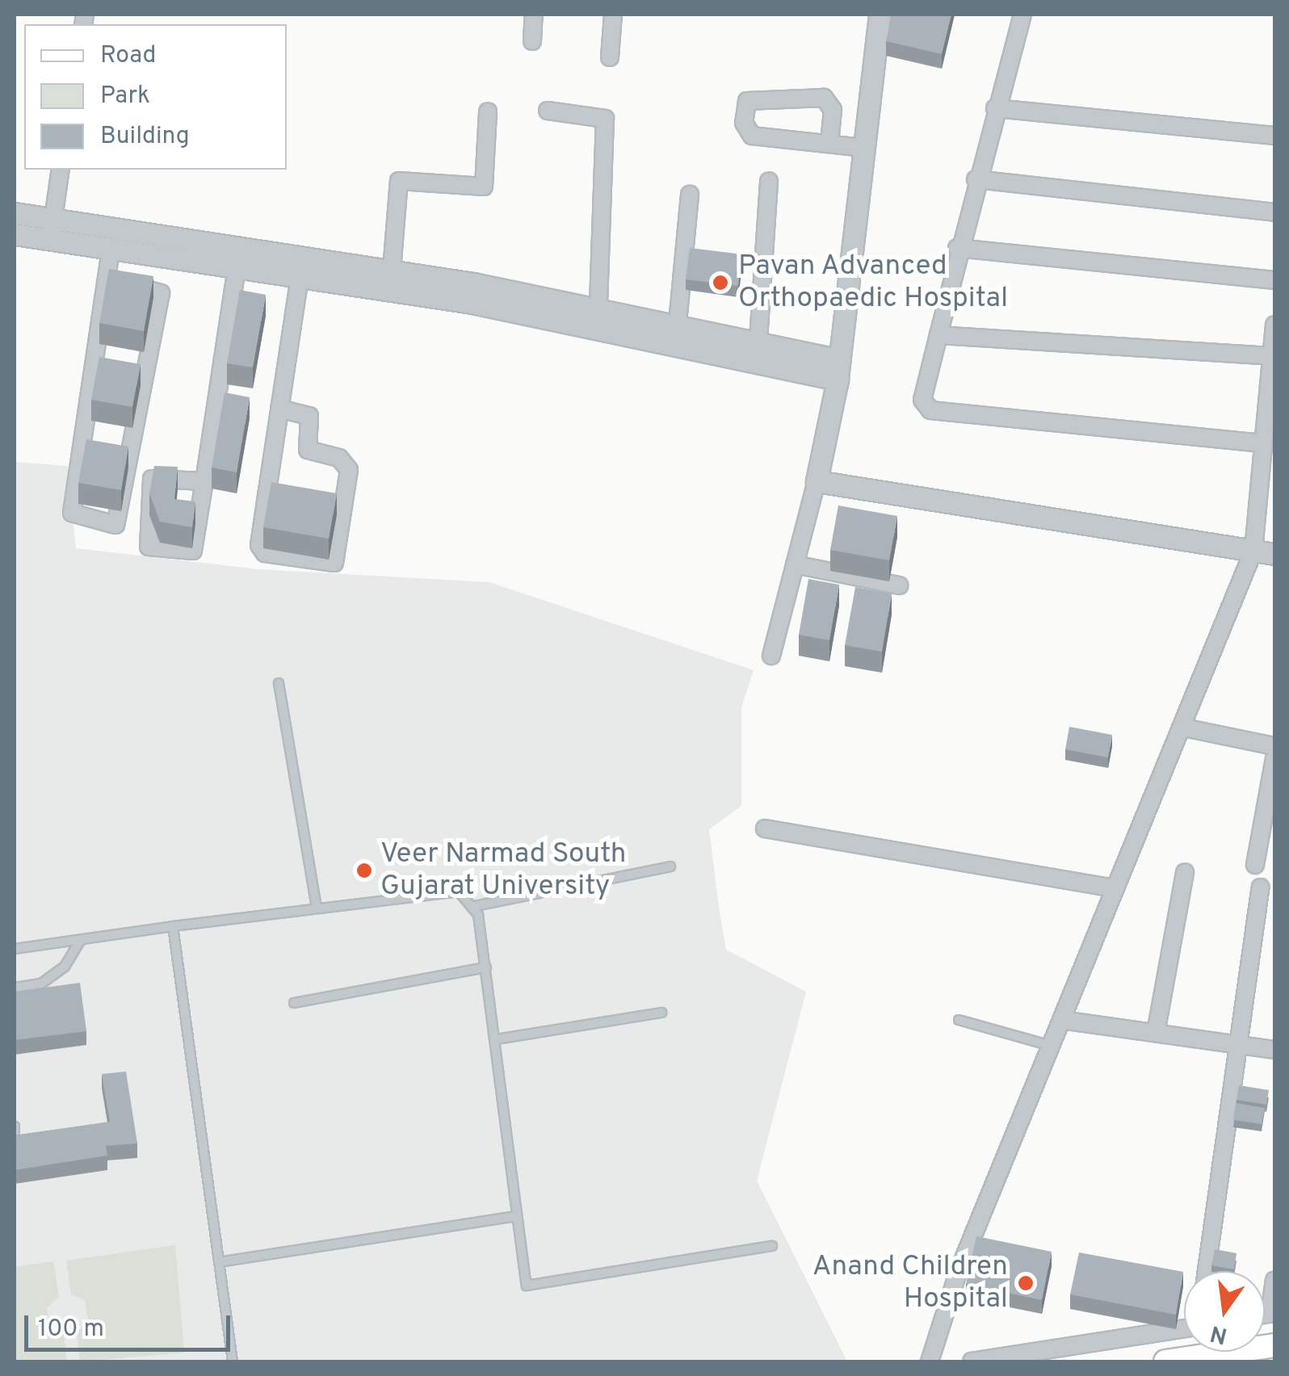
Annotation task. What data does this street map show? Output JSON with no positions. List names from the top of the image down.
{
  "places": ["Pavan Advanced Orthopaedic Hospital", "Veer Narmad South Gujarat University", "Anand Children Hospital"],
  "legend": ["Road", "Park", "Building"],
  "scale_bar": "100 m",
  "north": "bottom"
}
